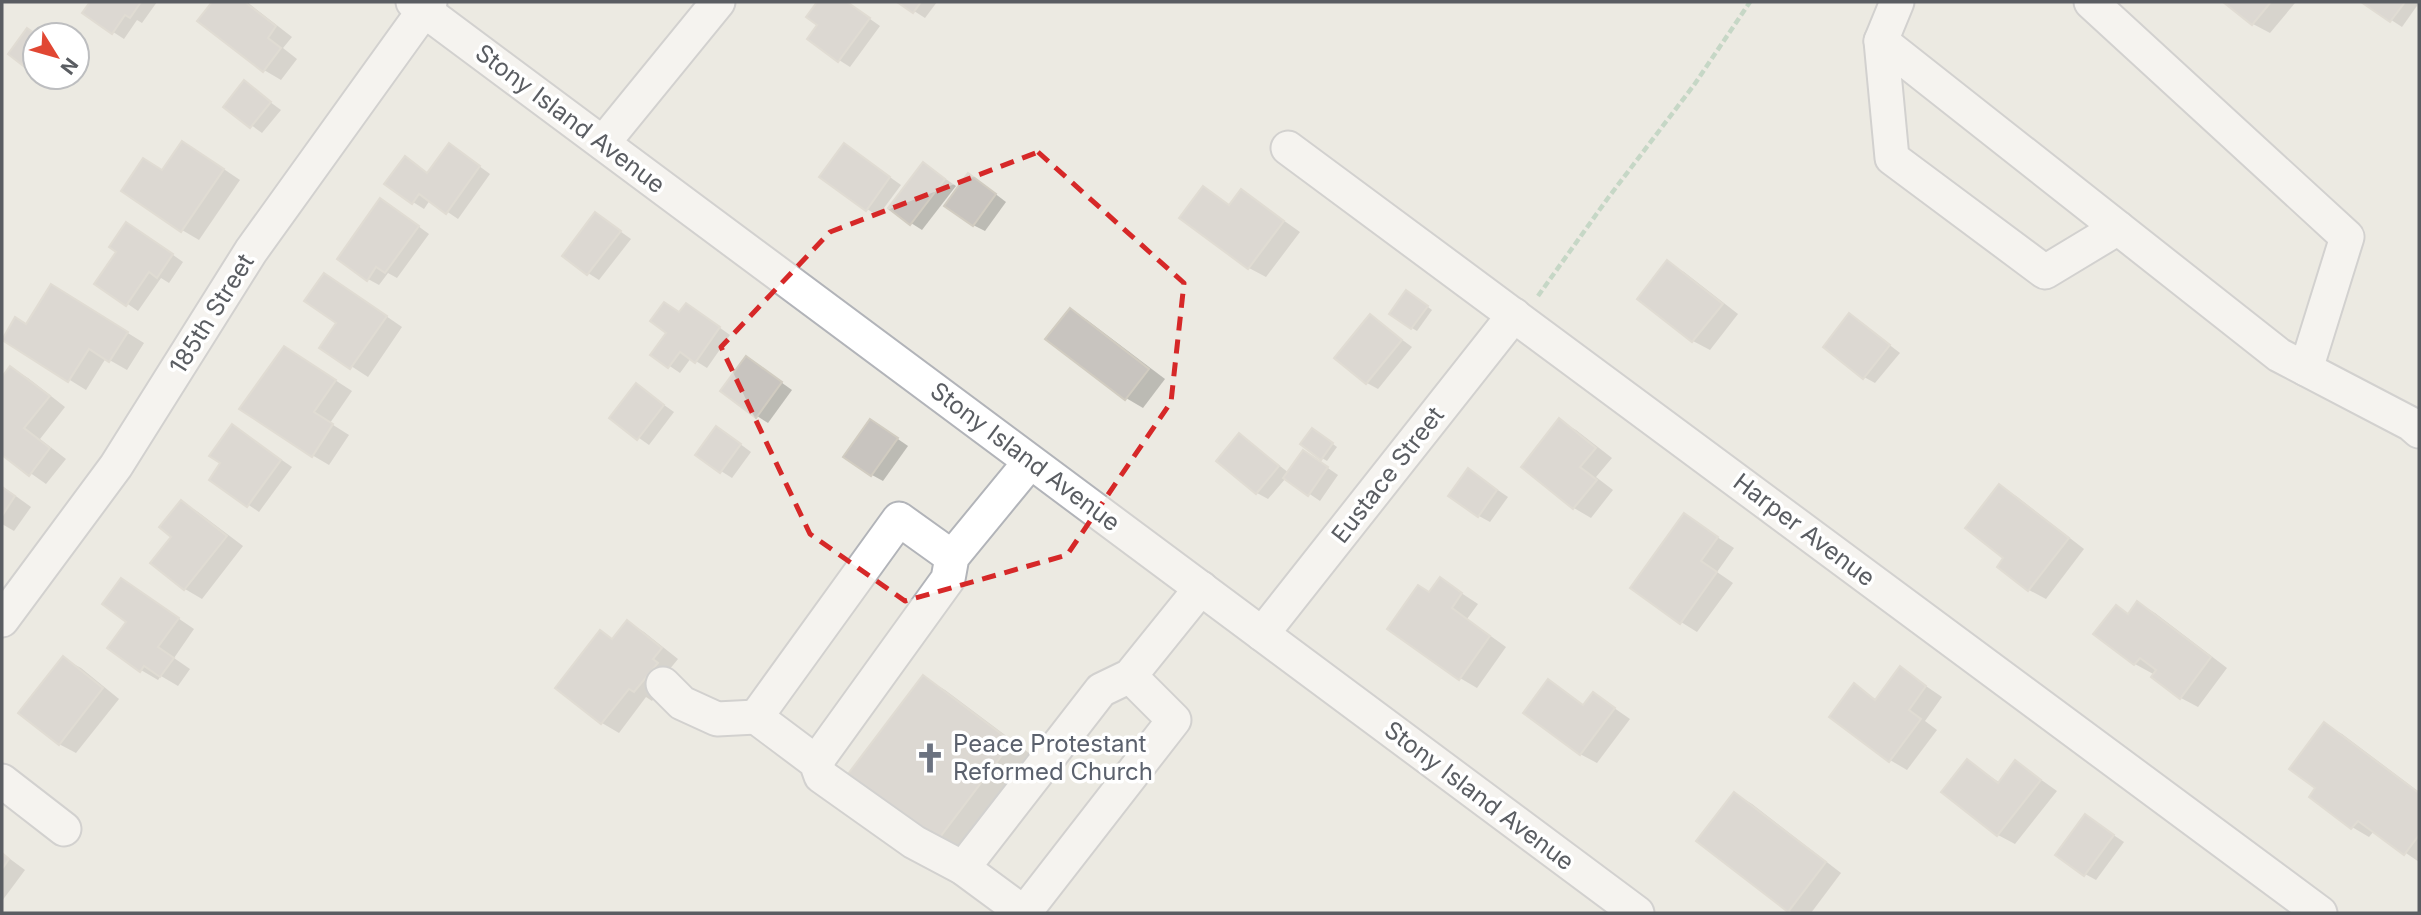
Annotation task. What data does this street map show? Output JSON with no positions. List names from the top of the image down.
{
  "streets": {
    "street": [
      "Stony Island Avenue",
      "185th Street",
      "Eustace Street",
      "Harper Avenue"
    ]
  },
  "crossings": [
    ["Stony Island Avenue", "185th Street"],
    ["Stony Island Avenue", "Eustace Street"],
    ["Eustace Street", "Harper Avenue"]
  ],
  "places": {
    "church": ["Peace Protestant Reformed Church"]
  },
  "north": "bottom right"
}
